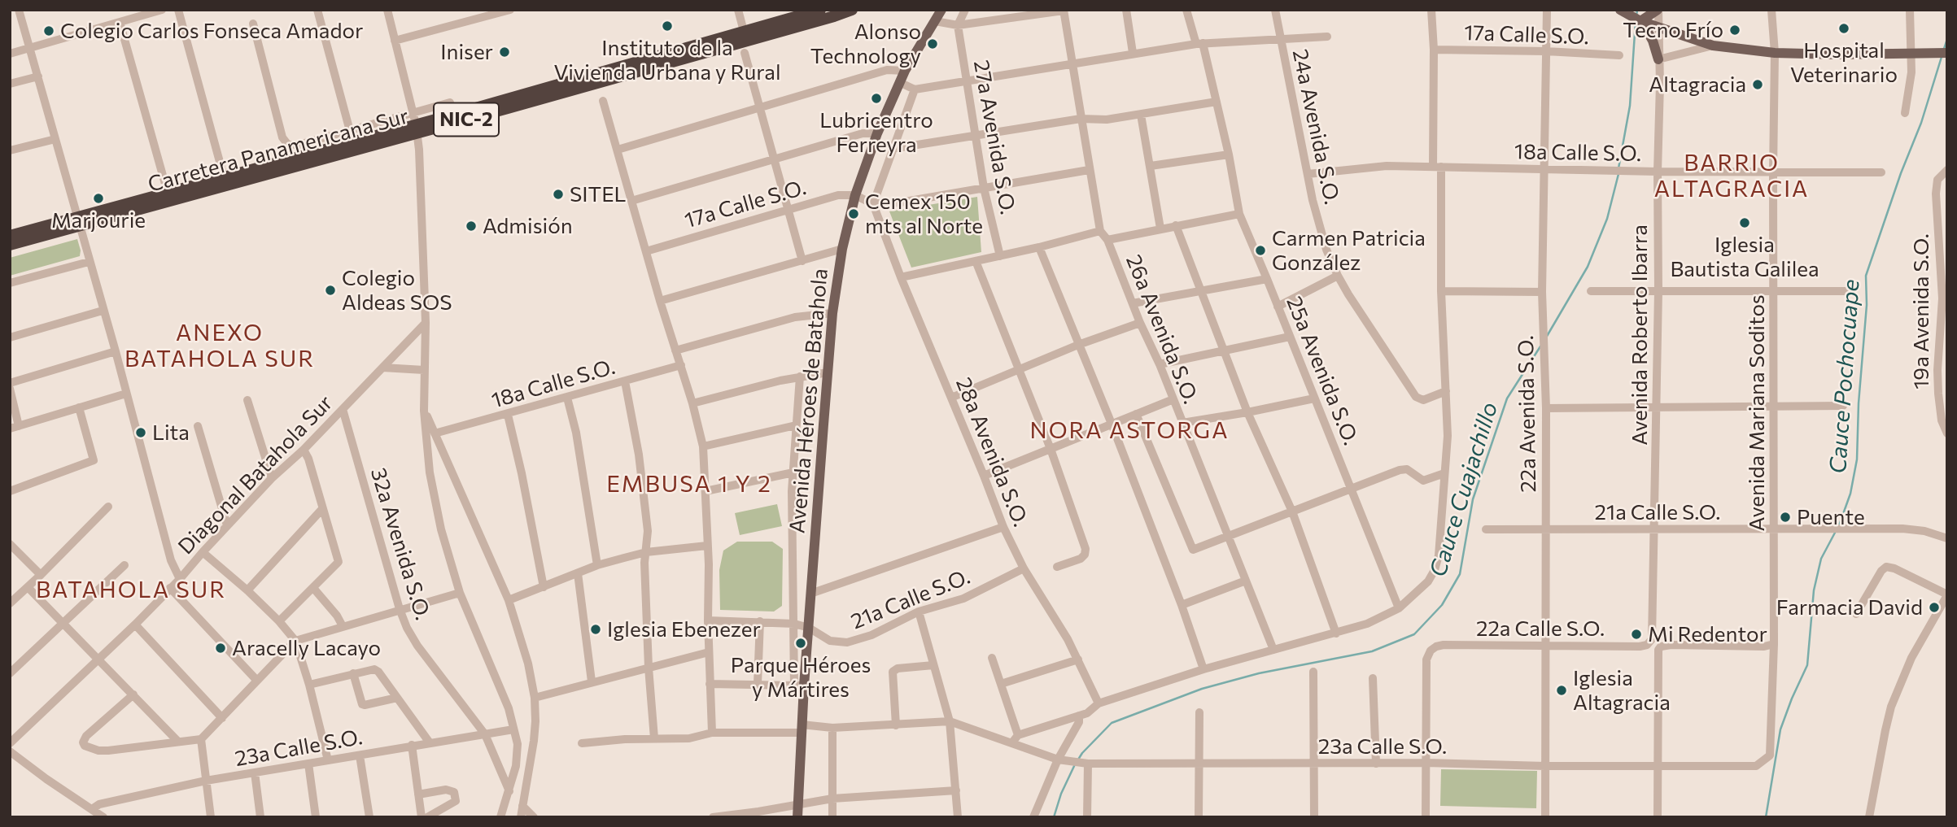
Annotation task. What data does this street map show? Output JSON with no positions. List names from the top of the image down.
{
  "streets": {
    "highway": ["NIC-2", "Carretera Panamericana Sur"],
    "main road": ["Avenida Héroes de Batahola"],
    "street": [
      "17a Calle S.O.",
      "24a Avenida S.O.",
      "27a Avenida S.O.",
      "18a Calle S.O.",
      "19a Avenida S.O.",
      "26a Avenida S.O.",
      "Avenida Roberto Ibarra",
      "25a Avenida S.O.",
      "Avenida Mariana Soditos",
      "22a Avenida S.O.",
      "28a Avenida S.O.",
      "Diagonal Batahola Sur",
      "21a Calle S.O.",
      "32a Avenida S.O.",
      "22a Calle S.O.",
      "23a Calle S.O."
    ]
  },
  "crossings": [
    ["17a Calle S.O.", "Avenida Héroes de Batahola"],
    ["17a Calle S.O.", "22a Avenida S.O."],
    ["24a Avenida S.O.", "18a Calle S.O."],
    ["18a Calle S.O.", "Avenida Roberto Ibarra"],
    ["18a Calle S.O.", "Avenida Mariana Soditos"],
    ["18a Calle S.O.", "22a Avenida S.O."],
    ["Avenida Roberto Ibarra", "21a Calle S.O."],
    ["Avenida Roberto Ibarra", "22a Calle S.O."],
    ["Avenida Héroes de Batahola", "21a Calle S.O."],
    ["Avenida Héroes de Batahola", "23a Calle S.O."],
    ["Avenida Mariana Soditos", "21a Calle S.O."],
    ["Avenida Mariana Soditos", "23a Calle S.O."],
    ["22a Avenida S.O.", "21a Calle S.O."],
    ["22a Avenida S.O.", "22a Calle S.O."],
    ["22a Avenida S.O.", "23a Calle S.O."],
    ["28a Avenida S.O.", "21a Calle S.O."],
    ["Diagonal Batahola Sur", "32a Avenida S.O."],
    ["32a Avenida S.O.", "23a Calle S.O."],
    ["22a Calle S.O.", "23a Calle S.O."]
  ],
  "districts": [
    "BARRIO ALTAGRACIA",
    "ANEXO BATAHOLA SUR",
    "NORA ASTORGA",
    "EMBUSA 1 Y 2",
    "BATAHOLA SUR"
  ],
  "water": ["Cauce Pochocuape", "Cauce Cuajachillo"],
  "places": [
    "Instituto de la Vivienda Urbana y Rural",
    "Hospital Veterinario",
    "Tecno Frío",
    "Colegio Carlos Fonseca Amador",
    "Alonso Technology",
    "Iniser",
    "Altagracia",
    "Lubricentro Ferreyra",
    "SITEL",
    "Marjourie",
    "Cemex 150 mts al Norte",
    "Iglesia Bautista Galilea",
    "Admisión",
    "Carmen Patricia González",
    "Colegio Aldeas SOS",
    "Lita",
    "Puente",
    "Farmacia David",
    "Iglesia Ebenezer",
    "Mi Redentor",
    "Parque Héroes y Mártires",
    "Aracelly Lacayo",
    "Iglesia Altagracia"
  ]
}
